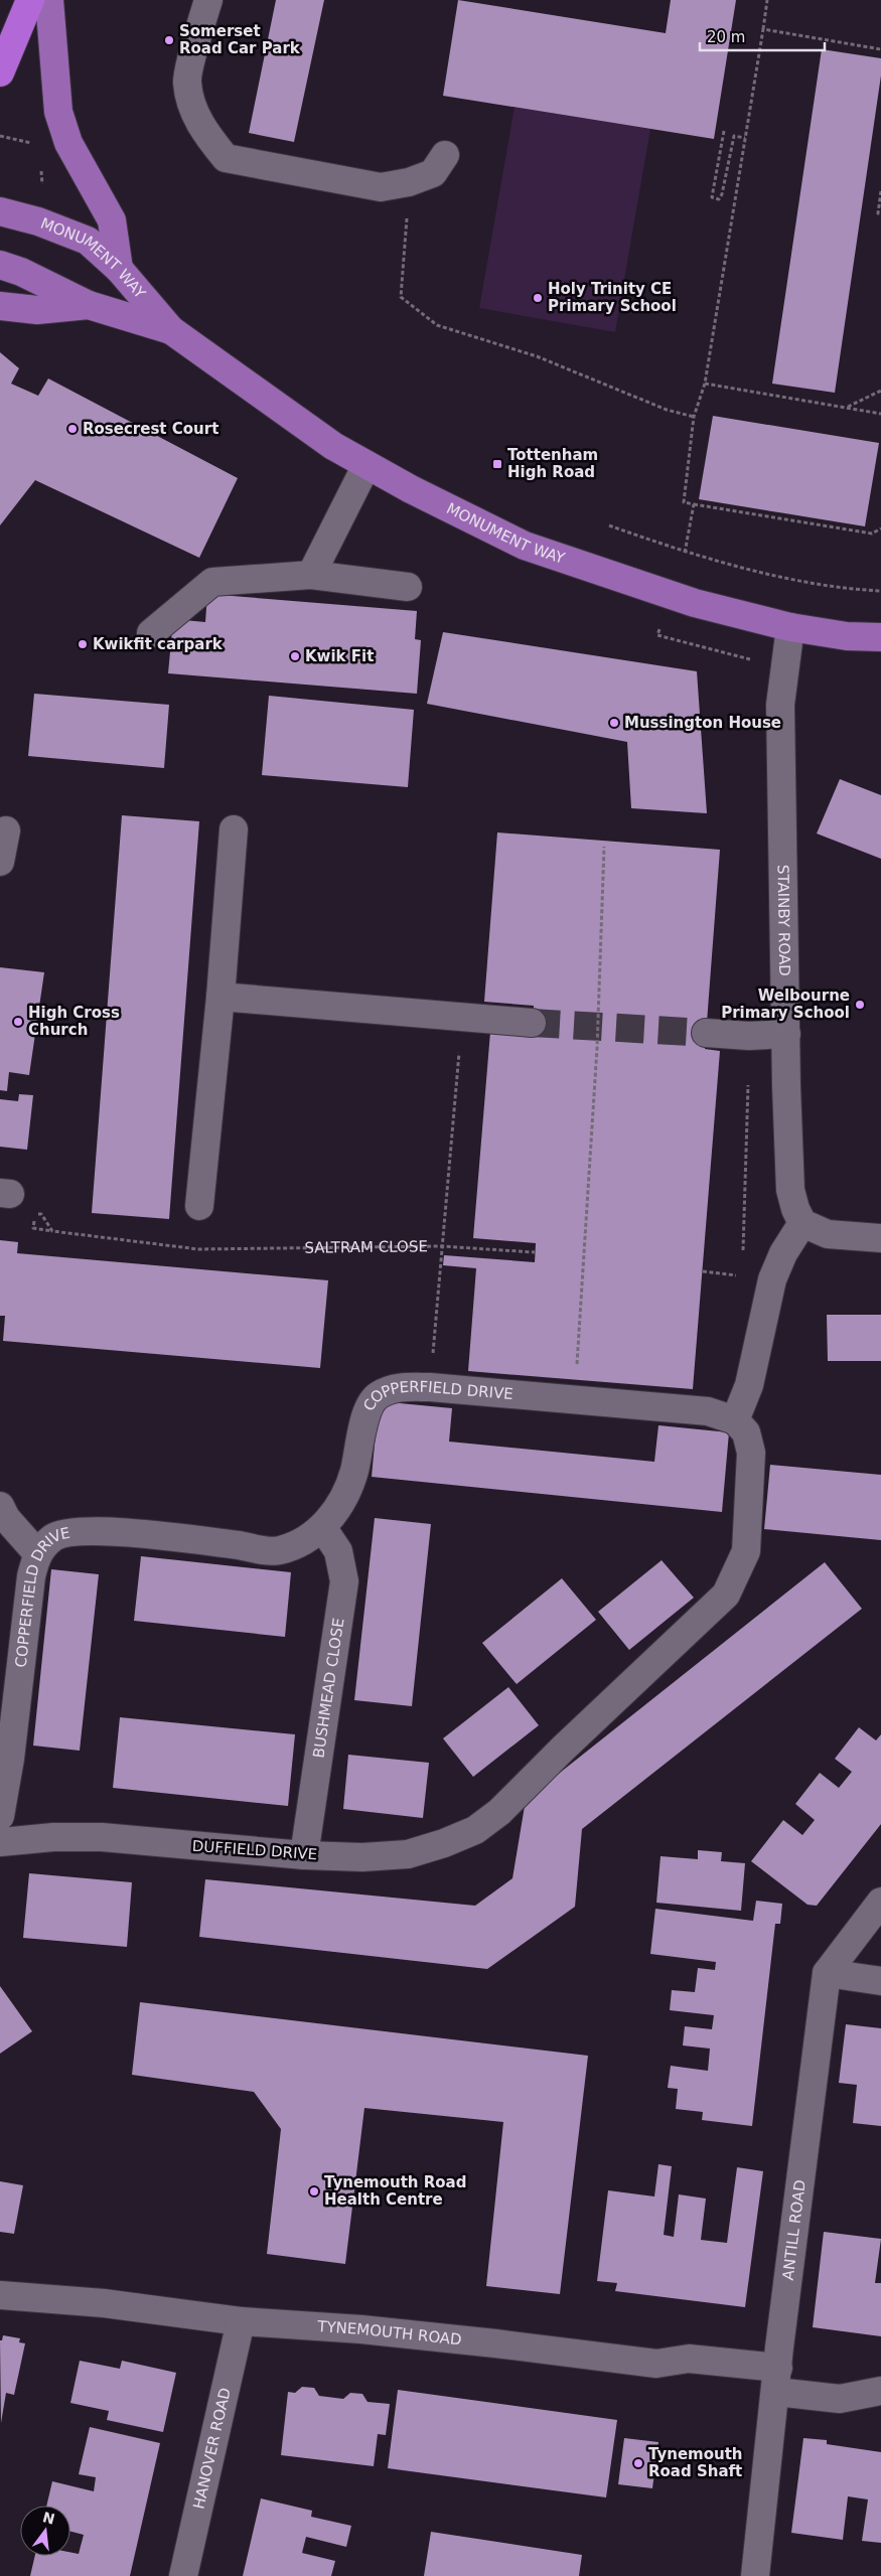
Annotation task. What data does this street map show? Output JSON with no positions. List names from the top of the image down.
{
  "streets": {
    "main road": ["MONUMENT WAY"],
    "street": [
      "STAINBY ROAD",
      "COPPERFIELD DRIVE",
      "BUSHMEAD CLOSE",
      "DUFFIELD DRIVE",
      "ANTILL ROAD",
      "TYNEMOUTH ROAD",
      "HANOVER ROAD"
    ],
    "path": ["SALTRAM CLOSE"]
  },
  "crossings": [
    ["MONUMENT WAY", "STAINBY ROAD"],
    ["COPPERFIELD DRIVE", "BUSHMEAD CLOSE"],
    ["COPPERFIELD DRIVE", "DUFFIELD DRIVE"],
    ["BUSHMEAD CLOSE", "DUFFIELD DRIVE"],
    ["ANTILL ROAD", "TYNEMOUTH ROAD"],
    ["TYNEMOUTH ROAD", "HANOVER ROAD"]
  ],
  "places": {
    "other": [
      "Somerset Road Car Park",
      "Holy Trinity CE Primary School",
      "Rosecrest Court",
      "Kwikfit carpark",
      "Kwik Fit",
      "Mussington House",
      "Welbourne Primary School",
      "High Cross Church",
      "Tynemouth Road Health Centre",
      "Tynemouth Road Shaft"
    ],
    "transit": ["Tottenham High Road"]
  },
  "scale_bar": "20 m",
  "north": "top"
}
